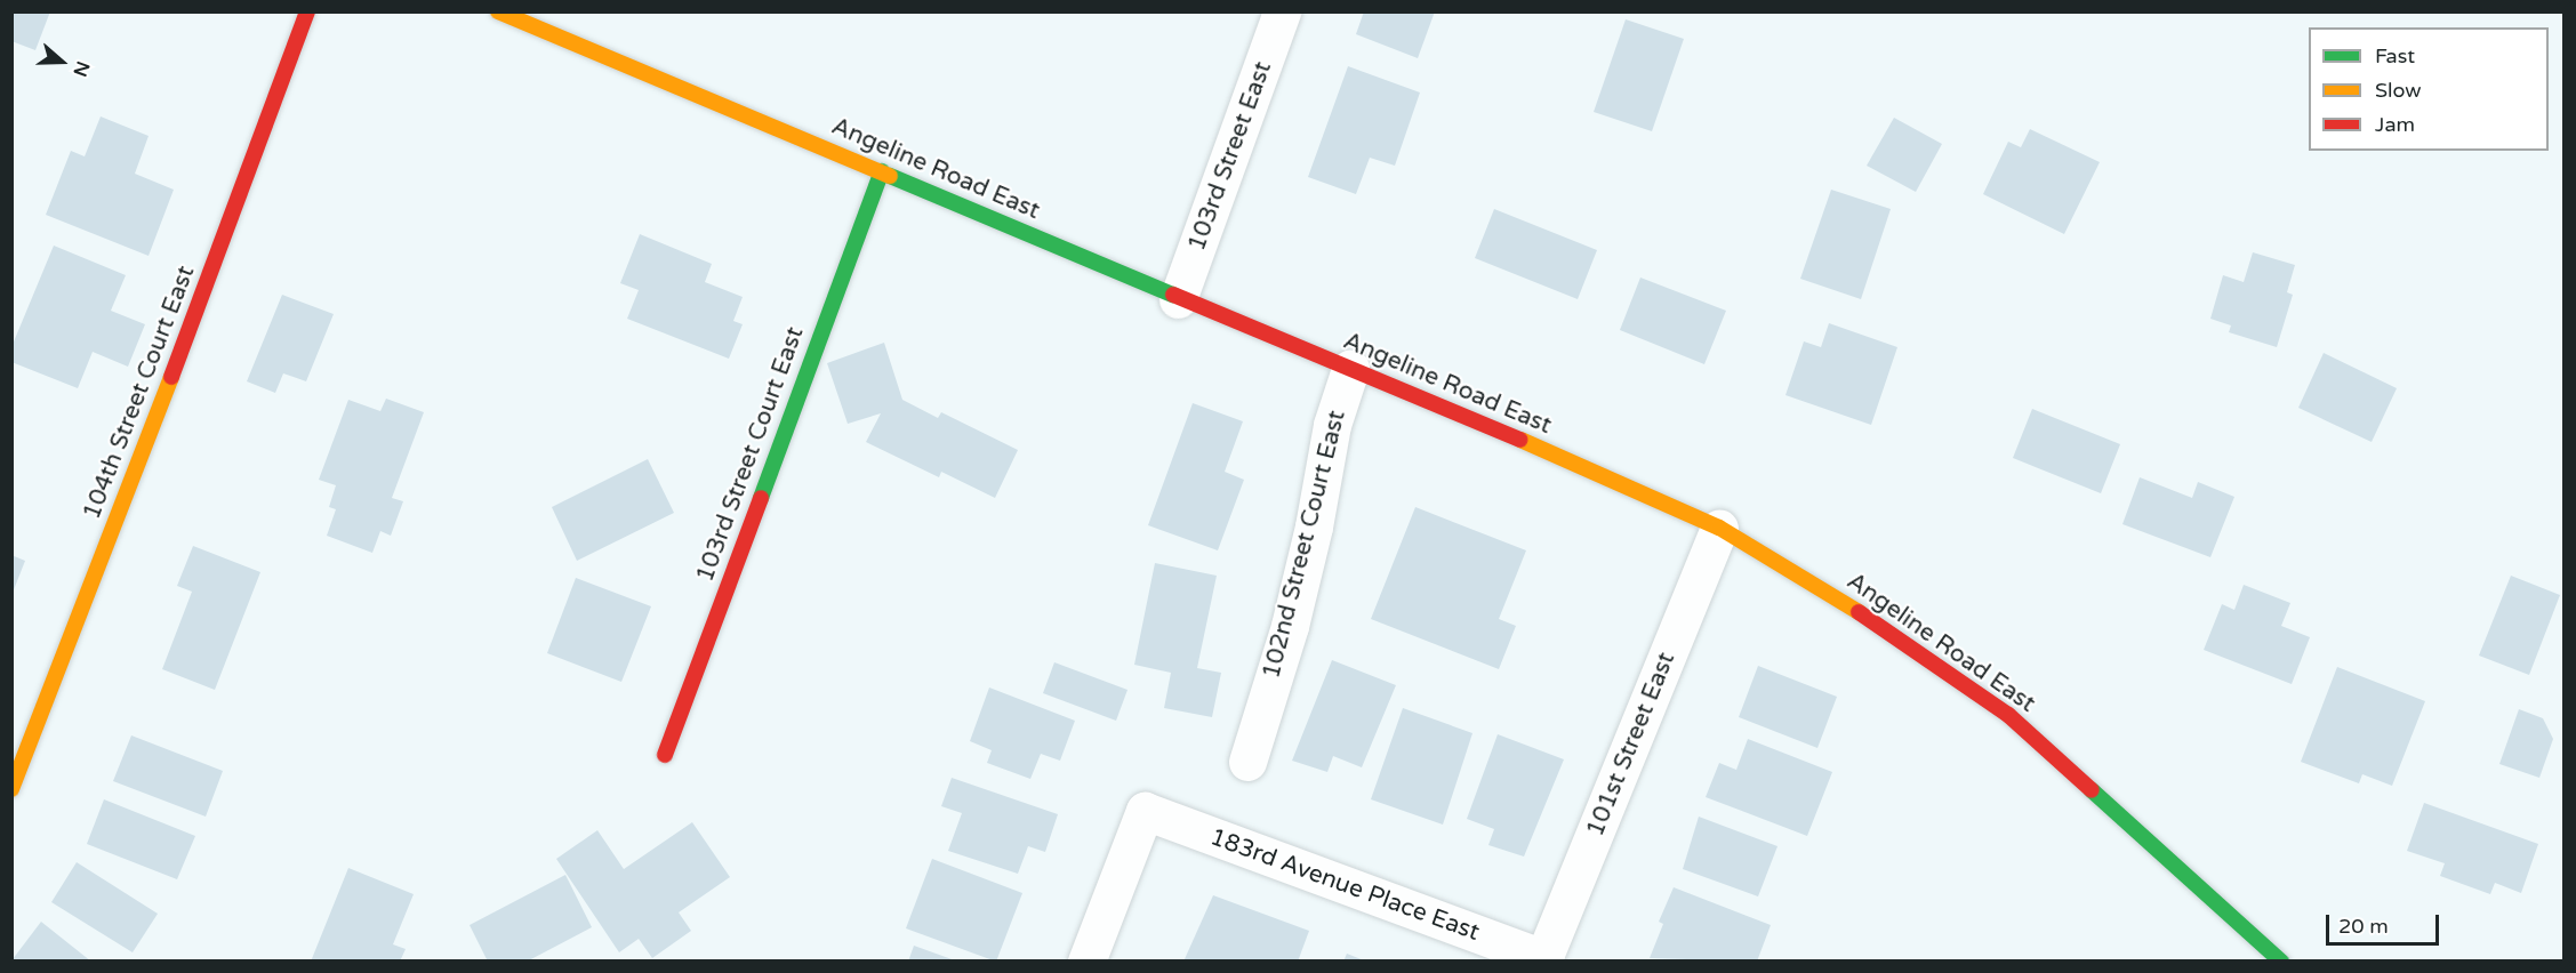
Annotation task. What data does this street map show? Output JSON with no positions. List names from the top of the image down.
{
  "streets": {
    "street": [
      "103rd Street East",
      "Angeline Road East",
      "104th Street Court East",
      "103rd Street Court East",
      "102nd Street Court East",
      "101st Street East",
      "183rd Avenue Place East"
    ]
  },
  "crossings": [
    ["103rd Street East", "Angeline Road East"],
    ["Angeline Road East", "103rd Street Court East"],
    ["Angeline Road East", "102nd Street Court East"],
    ["Angeline Road East", "101st Street East"],
    ["101st Street East", "183rd Avenue Place East"]
  ],
  "legend": ["Fast", "Slow", "Jam"],
  "scale_bar": "20 m",
  "north": "right"
}
